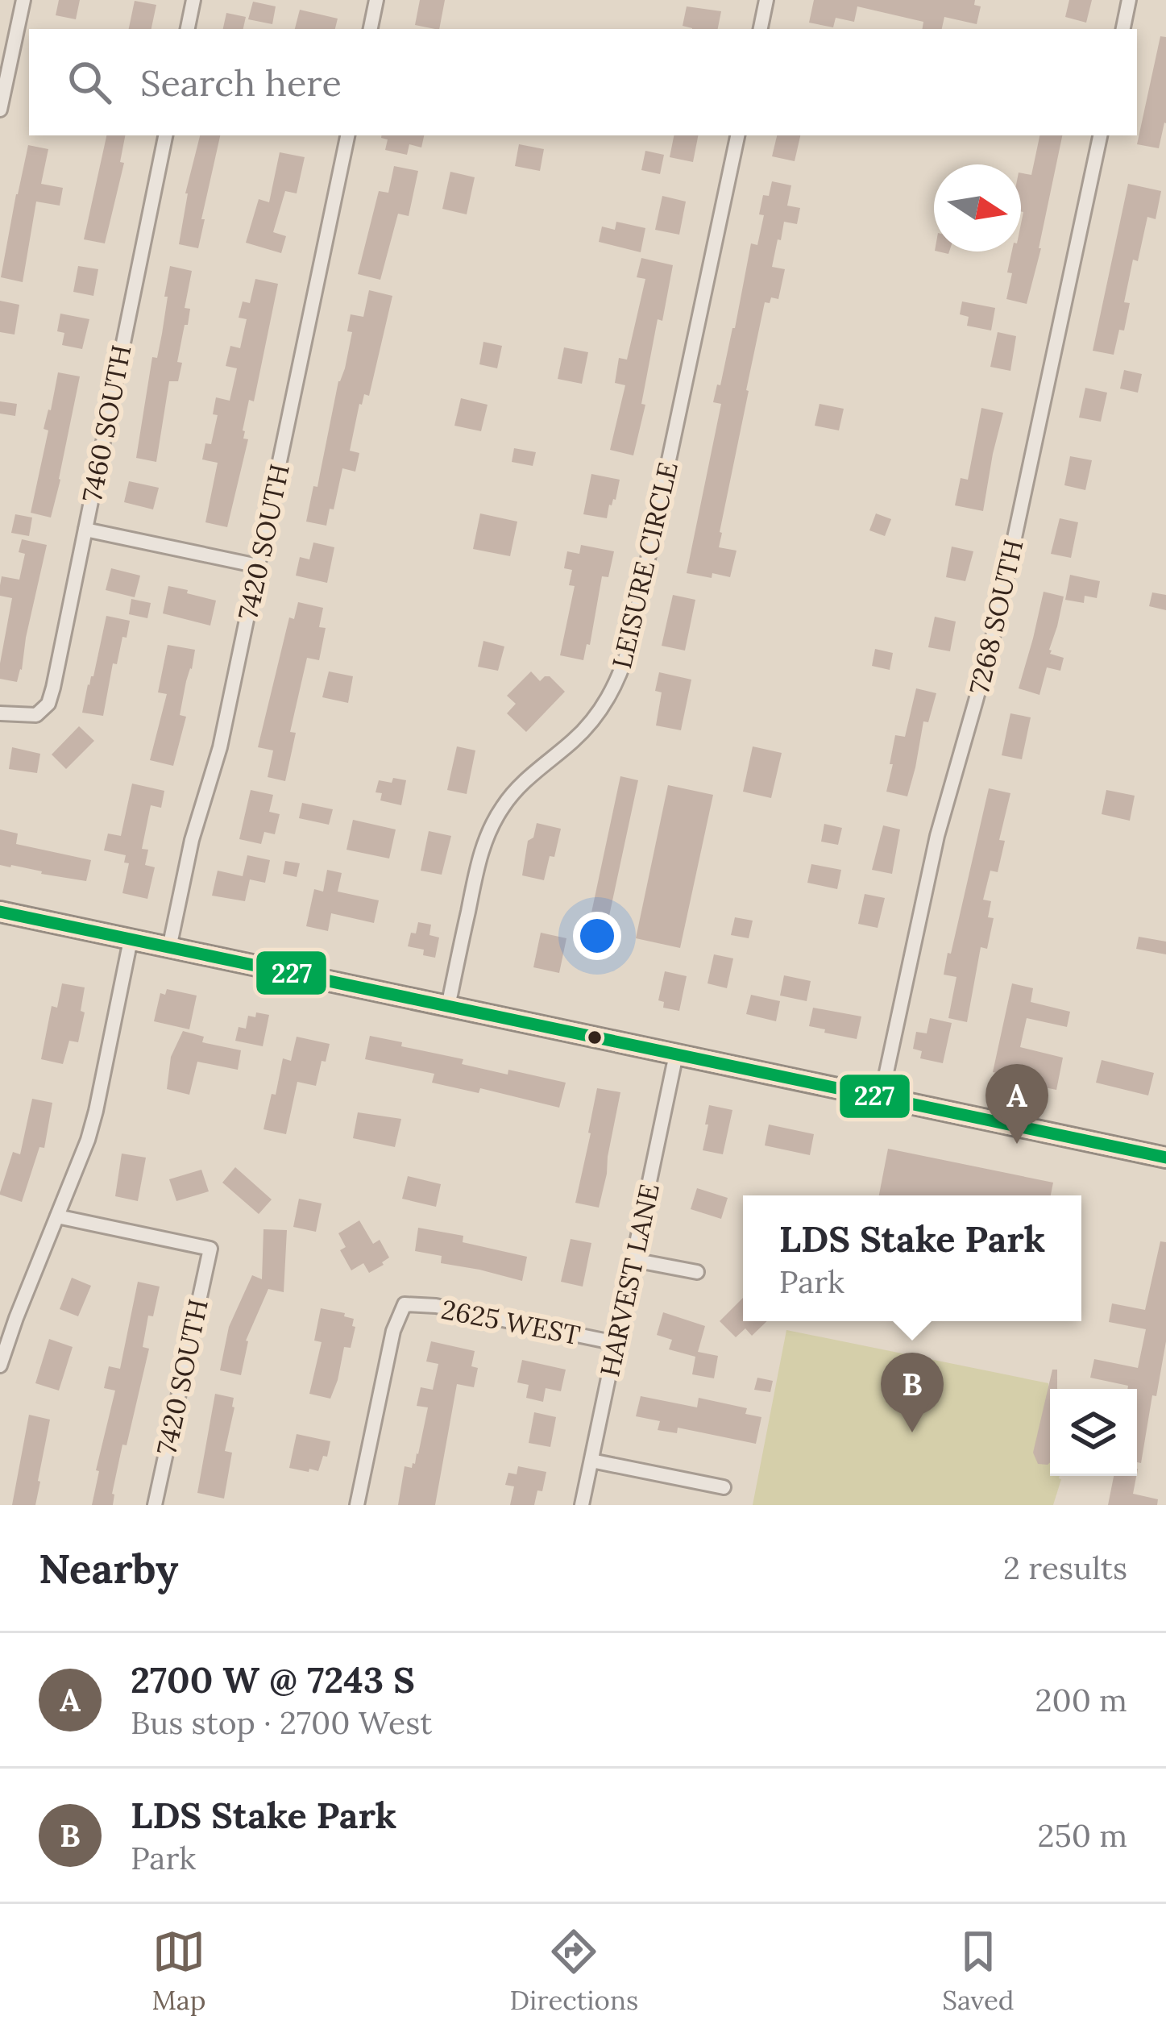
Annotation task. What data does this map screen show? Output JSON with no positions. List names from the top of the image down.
{
  "streets": {
    "street": [
      "7460 SOUTH",
      "7420 SOUTH",
      "LEISURE CIRCLE",
      "7268 SOUTH",
      "HARVEST LANE",
      "2625 WEST"
    ]
  },
  "crossings": [
    ["HARVEST LANE", "2625 WEST"]
  ],
  "lines": ["transit line 227"],
  "north": "right",
  "page": {
    "search": "Search here",
    "pins": ["A", "B"],
    "popup": ["LDS Stake Park", "Park"],
    "heading": ["Nearby", "2 results"],
    "list": [
      {
        "mark": "A",
        "name": "2700 W @ 7243 S",
        "note": "Bus stop · 2700 West",
        "value": "200 m"
      },
      {
        "mark": "B",
        "name": "LDS Stake Park",
        "note": "Park",
        "value": "250 m"
      }
    ],
    "nav": ["Map", "Directions", "Saved"]
  }
}
